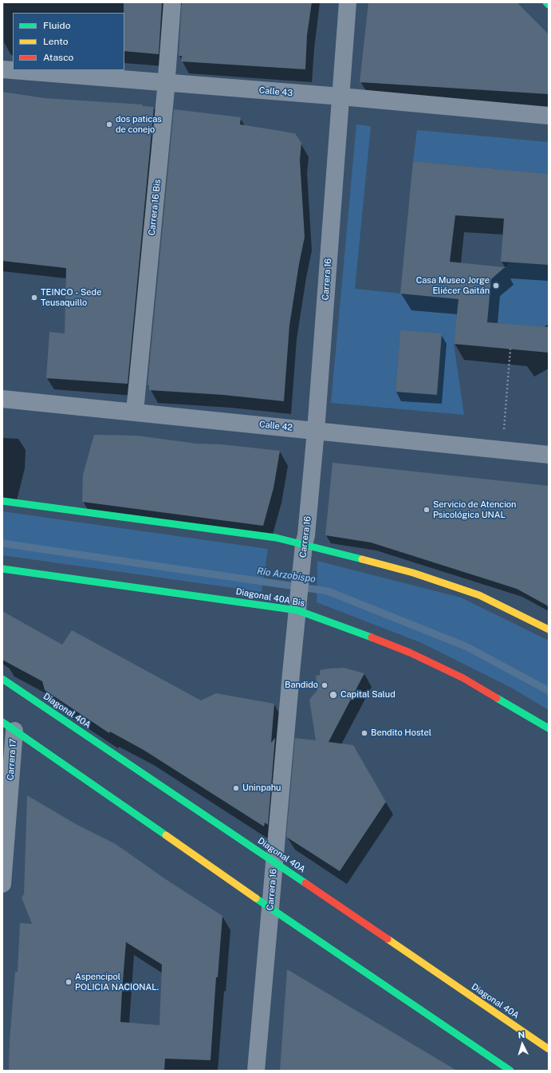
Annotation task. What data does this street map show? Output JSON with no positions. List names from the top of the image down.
{
  "streets": {
    "street": [
      "Calle 43",
      "Carrera 16 Bis",
      "Carrera 16",
      "Calle 42",
      "Diagonal 40A Bis",
      "Diagonal 40A",
      "Carrera 17"
    ]
  },
  "crossings": [
    ["Calle 43", "Carrera 16 Bis"],
    ["Calle 43", "Carrera 16"],
    ["Carrera 16 Bis", "Calle 42"],
    ["Carrera 16", "Calle 42"],
    ["Carrera 16", "Diagonal 40A Bis"],
    ["Carrera 16", "Diagonal 40A"]
  ],
  "water": ["Río Arzobispo"],
  "places": [
    "dos paticas de conejo",
    "Casa Museo Jorge Eliécer Gaitán",
    "TEINCO - Sede Teusaquillo",
    "Servicio de Atencion Psicológica UNAL",
    "Bandido",
    "Capital Salud",
    "Bendito Hostel",
    "Uninpahu",
    "Aspencipol POLICIA NACIONAL."
  ],
  "legend": ["Fluido", "Lento", "Atasco"],
  "north": "top"
}
